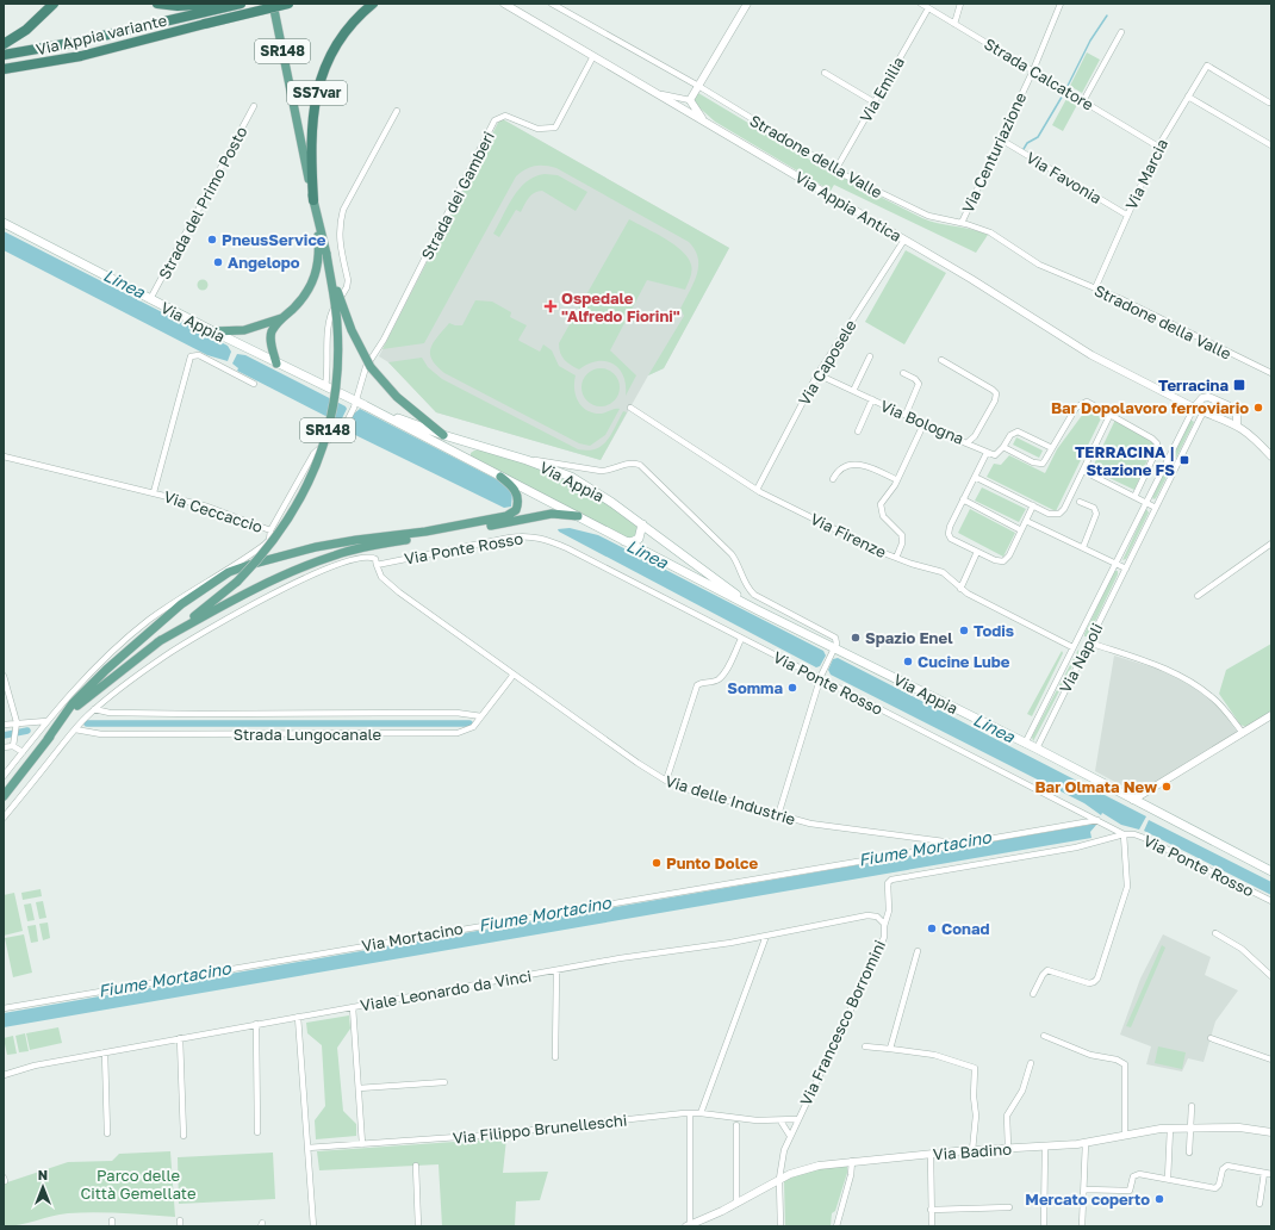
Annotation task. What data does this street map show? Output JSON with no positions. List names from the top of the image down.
{
  "streets": {
    "highway": ["Via Appia variante", "SS7var"],
    "main road": ["SR148", "Via Appia"],
    "street": [
      "Strada Calcatore",
      "Via Emilia",
      "Via Centuriazione",
      "Stradone della Valle",
      "Via Marcia",
      "Via Favonia",
      "Strada dei Gamberi",
      "Strada del Primo Posto",
      "Via Appia Antica",
      "Via Caposele",
      "Via Bologna",
      "Via Ceccaccio",
      "Via Firenze",
      "Via Ponte Rosso",
      "Via Napoli",
      "Strada Lungocanale",
      "Via delle Industrie",
      "Via Mortacino",
      "Viale Leonardo da Vinci",
      "Via Francesco Borromini",
      "Via Filippo Brunelleschi",
      "Via Badino"
    ]
  },
  "crossings": [
    ["SR148", "SS7var"],
    ["SR148", "Via Appia"],
    ["Strada Calcatore", "Via Emilia"],
    ["Strada Calcatore", "Via Centuriazione"],
    ["Strada Calcatore", "Via Marcia"],
    ["Via Emilia", "Stradone della Valle"],
    ["Via Centuriazione", "Stradone della Valle"],
    ["Via Centuriazione", "Via Favonia"],
    ["Stradone della Valle", "Via Marcia"],
    ["Via Marcia", "Via Favonia"],
    ["Strada dei Gamberi", "Via Appia Antica"],
    ["Strada dei Gamberi", "Via Appia"],
    ["Strada dei Gamberi", "Via Ceccaccio"],
    ["Strada del Primo Posto", "Via Appia"],
    ["Via Appia Antica", "Via Caposele"],
    ["Via Appia Antica", "Via Napoli"],
    ["Via Appia", "Via Ceccaccio"],
    ["Via Appia", "Via Napoli"],
    ["Via Caposele", "Via Bologna"],
    ["Via Caposele", "Via Firenze"],
    ["Via Firenze", "Via Napoli"],
    ["Via Ponte Rosso", "Via delle Industrie"],
    ["Via Ponte Rosso", "Via Francesco Borromini"],
    ["Strada Lungocanale", "Via delle Industrie"],
    ["Via delle Industrie", "Via Mortacino"],
    ["Viale Leonardo da Vinci", "Via Francesco Borromini"],
    ["Via Francesco Borromini", "Via Filippo Brunelleschi"],
    ["Via Francesco Borromini", "Via Badino"]
  ],
  "water": ["Linea", "Fiume Mortacino"],
  "parks": ["Parco delle Città Gemellate"],
  "places": {
    "other": [
      "PneusService",
      "Angelopo",
      "Bar Dopolavoro ferroviario",
      "Todis",
      "Spazio Enel",
      "Cucine Lube",
      "Somma",
      "Bar Olmata New",
      "Punto Dolce",
      "Conad",
      "Mercato coperto"
    ],
    "health": ["Ospedale \"Alfredo Fiorini\""],
    "transit": ["Terracina", "TERRACINA | Stazione FS"]
  },
  "north": "top"
}
